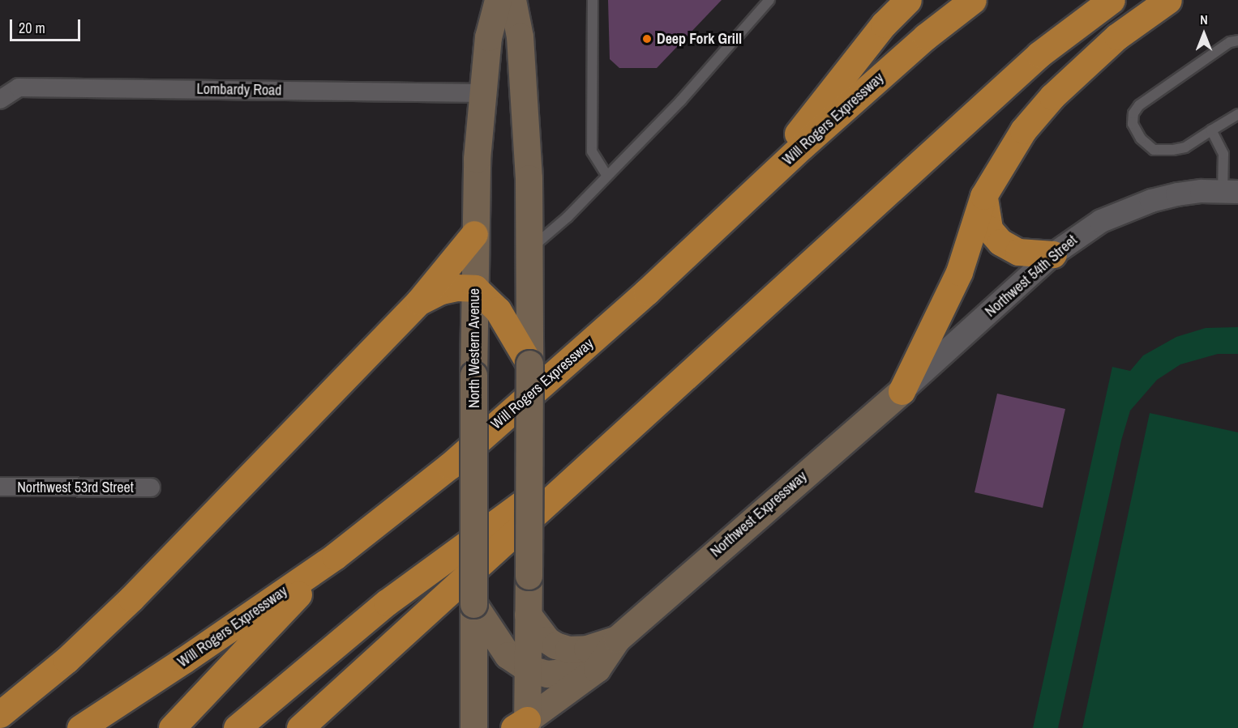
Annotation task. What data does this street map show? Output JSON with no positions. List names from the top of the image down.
{
  "streets": {
    "highway": ["Will Rogers Expressway"],
    "main road": ["North Western Avenue", "Northwest Expressway"],
    "street": ["Lombardy Road", "Northwest 54th Street", "Northwest 53rd Street"]
  },
  "crossings": [
    ["Lombardy Road", "North Western Avenue"],
    ["Northwest 54th Street", "Northwest Expressway"]
  ],
  "places": ["Deep Fork Grill"],
  "scale_bar": "20 m",
  "north": "top"
}
